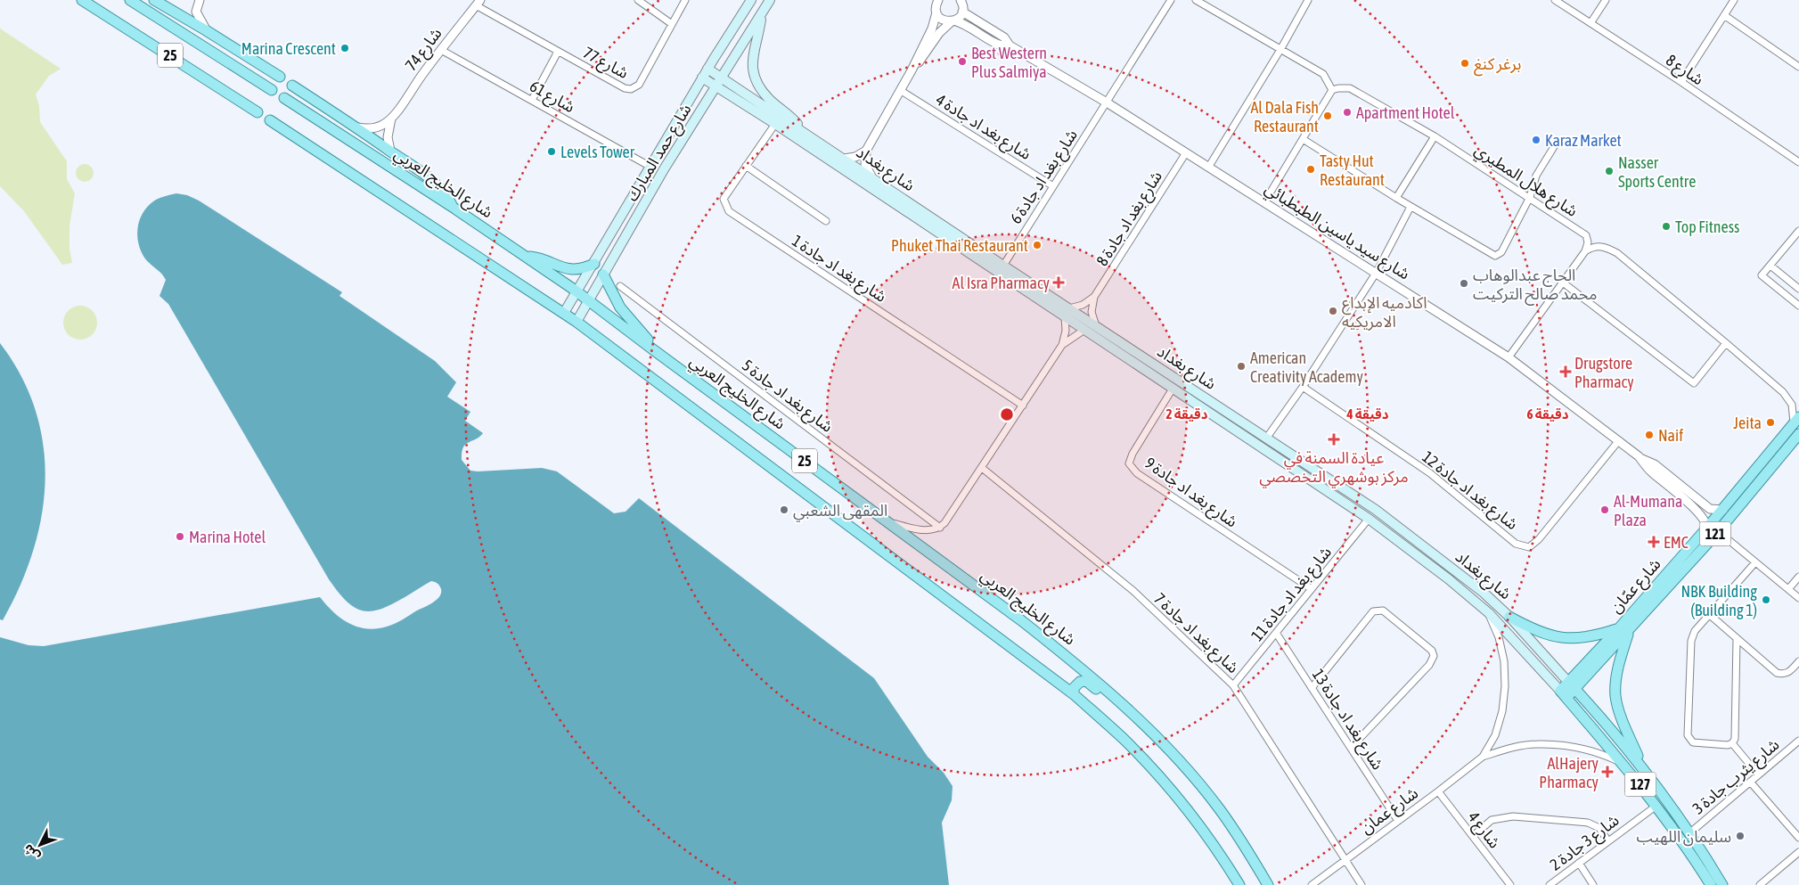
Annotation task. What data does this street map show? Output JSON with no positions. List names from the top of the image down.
{
  "streets": {
    "main road": [
      "25",
      "شارع حمد المبارك",
      "شارع بغداد",
      "شارع الخليج العربي",
      "121",
      "شارع عمّان",
      "127"
    ],
    "street": [
      "شارع 74",
      "شارع 77",
      "شارع 8",
      "شارع 61",
      "شارع بغد اد جادة 4",
      "شارع بغد اد جادة 6",
      "شارع هلال المطيري",
      "شارع بغد اد جادة 8",
      "شارع سيد ياسين الطبطبائي",
      "شارع بغد اد جادة 1",
      "شارع بغد اد جادة 5",
      "شارع بغد اد جادة 12",
      "شارع بغد اد جادة 9",
      "شارع بغد اد جادة 11",
      "شارع بغد اد جادة 7",
      "شارع بغد اد جادة 13",
      "شارع يثرب جادة 3",
      "شارع عمان",
      "شارع 4",
      "شارع 3 جادة 2"
    ]
  },
  "crossings": [
    ["شارع 74", "شارع 77"],
    ["شارع 74", "شارع 61"],
    ["25", "شارع حمد المبارك"],
    ["شارع 61", "شارع حمد المبارك"],
    ["شارع بغد اد جادة 4", "شارع بغد اد جادة 6"],
    ["شارع حمد المبارك", "شارع بغداد"],
    ["شارع حمد المبارك", "شارع الخليج العربي"],
    ["شارع بغداد", "شارع بغد اد جادة 6"],
    ["شارع بغداد", "شارع بغد اد جادة 1"],
    ["شارع بغداد", "شارع بغد اد جادة 9"],
    ["شارع بغداد", "شارع عمّان"],
    ["شارع بغداد", "شارع بغد اد جادة 11"],
    ["شارع بغداد", "شارع يثرب جادة 3"],
    ["شارع بغداد", "شارع عمان"],
    ["شارع بغداد", "شارع 3 جادة 2"],
    ["شارع بغد اد جادة 6", "شارع سيد ياسين الطبطبائي"],
    ["شارع بغد اد جادة 8", "شارع سيد ياسين الطبطبائي"],
    ["شارع سيد ياسين الطبطبائي", "شارع بغد اد جادة 12"],
    ["شارع سيد ياسين الطبطبائي", "شارع عمّان"],
    ["شارع بغد اد جادة 9", "شارع بغد اد جادة 11"],
    ["شارع بغد اد جادة 11", "شارع بغد اد جادة 7"],
    ["شارع بغد اد جادة 11", "شارع بغد اد جادة 13"],
    ["شارع بغد اد جادة 7", "شارع عمان"],
    ["شارع بغد اد جادة 13", "شارع عمان"],
    ["شارع عمان", "شارع 4"]
  ],
  "places": {
    "other": [
      "Marina Crescent",
      "Best Western Plus Salmiya",
      "برغر كنغ",
      "Apartment Hotel",
      "Al Dala Fish Restaurant",
      "Karaz Market",
      "Levels Tower",
      "Tasty Hut Restaurant",
      "Nasser Sports Centre",
      "Top Fitness",
      "Phuket Thai Restaurant",
      "الحاج عبدالوهاب محمد صالح التركيت",
      "اكادميه الإبداع الامريكيه",
      "American Creativity Academy",
      "Jeita",
      "Naif",
      "المقهى الشعبي",
      "Al-Mumana Plaza",
      "Marina Hotel",
      "NBK Building (Building 1)",
      "سليمان اللهيب"
    ],
    "health": [
      "Al Isra Pharmacy",
      "Drugstore Pharmacy",
      "عيادة السمنة في مركز بوشهري التخصصي",
      "EMC",
      "AlHajery Pharmacy"
    ]
  },
  "north": "bottom left",
  "rings": ["2 دقيقة", "4 دقيقة", "6 دقيقة"]
}
